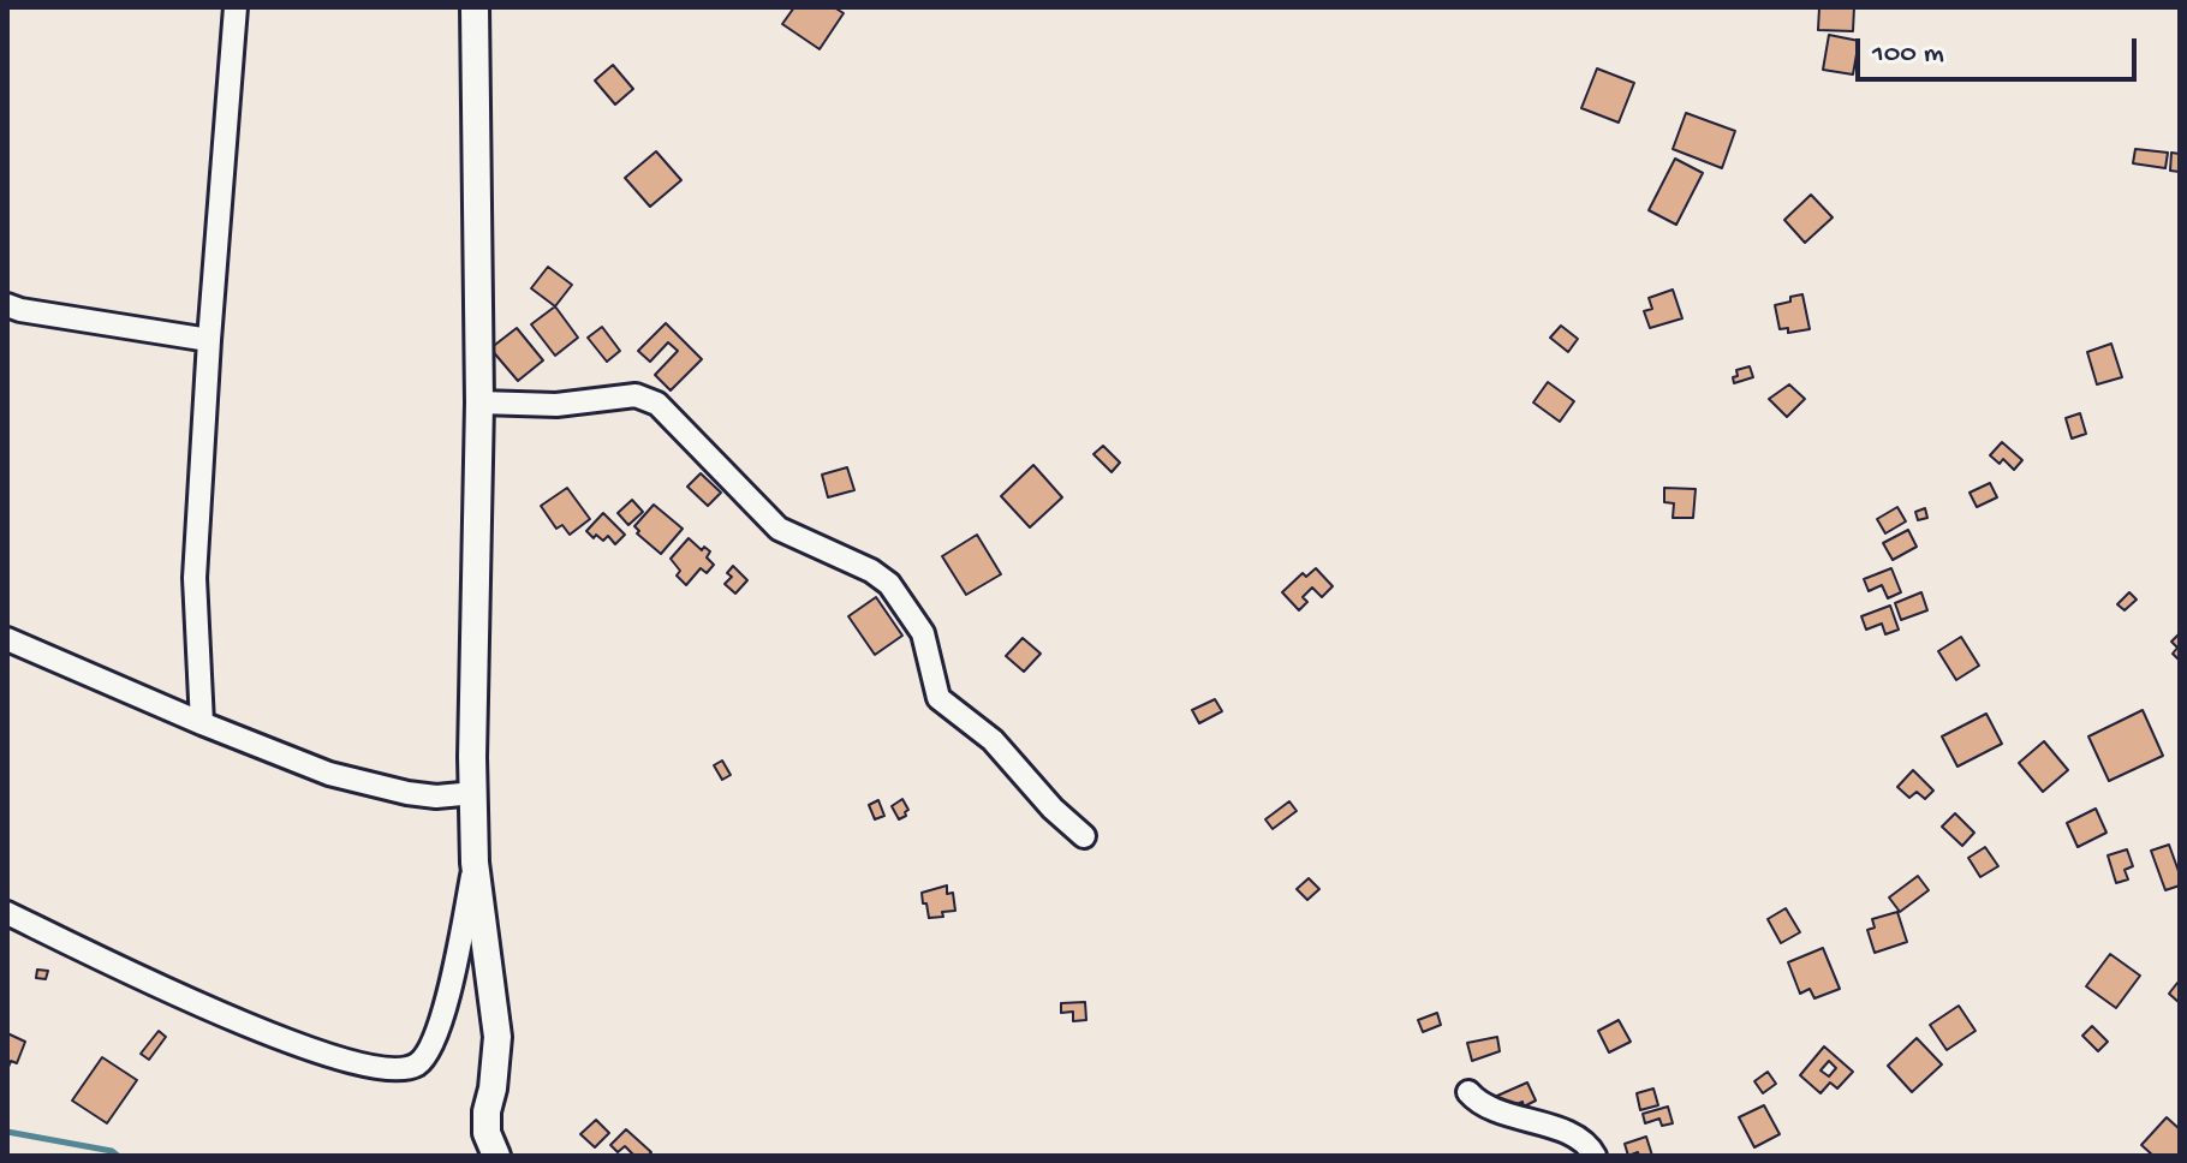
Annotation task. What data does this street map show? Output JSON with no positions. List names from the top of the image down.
{
  "scale_bar": "100 m"
}
